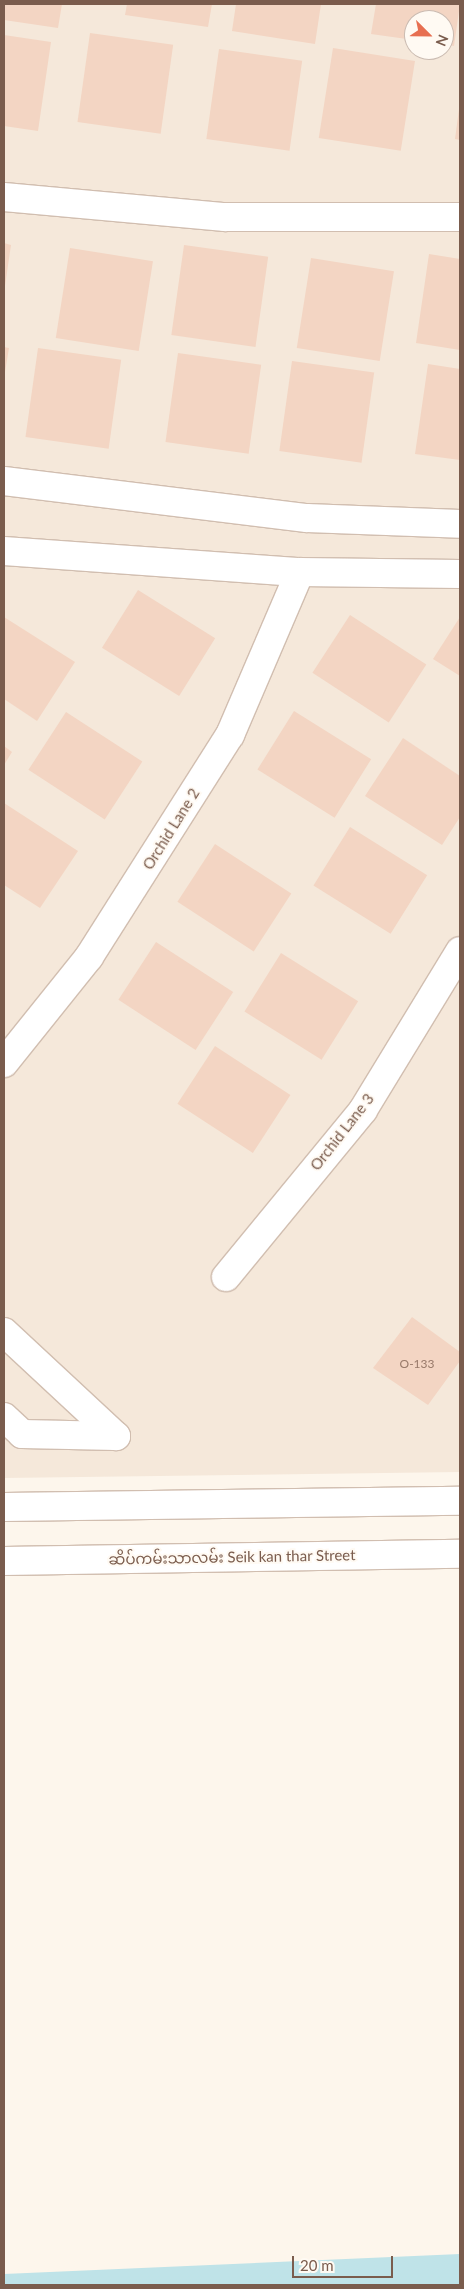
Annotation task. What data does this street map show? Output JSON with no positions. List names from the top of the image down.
{
  "streets": {
    "street": ["Orchid Lane 2", "Orchid Lane 3", "ဆိပ်ကမ်းသာလမ်း Seik kan thar Street"]
  },
  "house_numbers": ["O-133"],
  "scale_bar": "20 m",
  "north": "bottom right"
}
